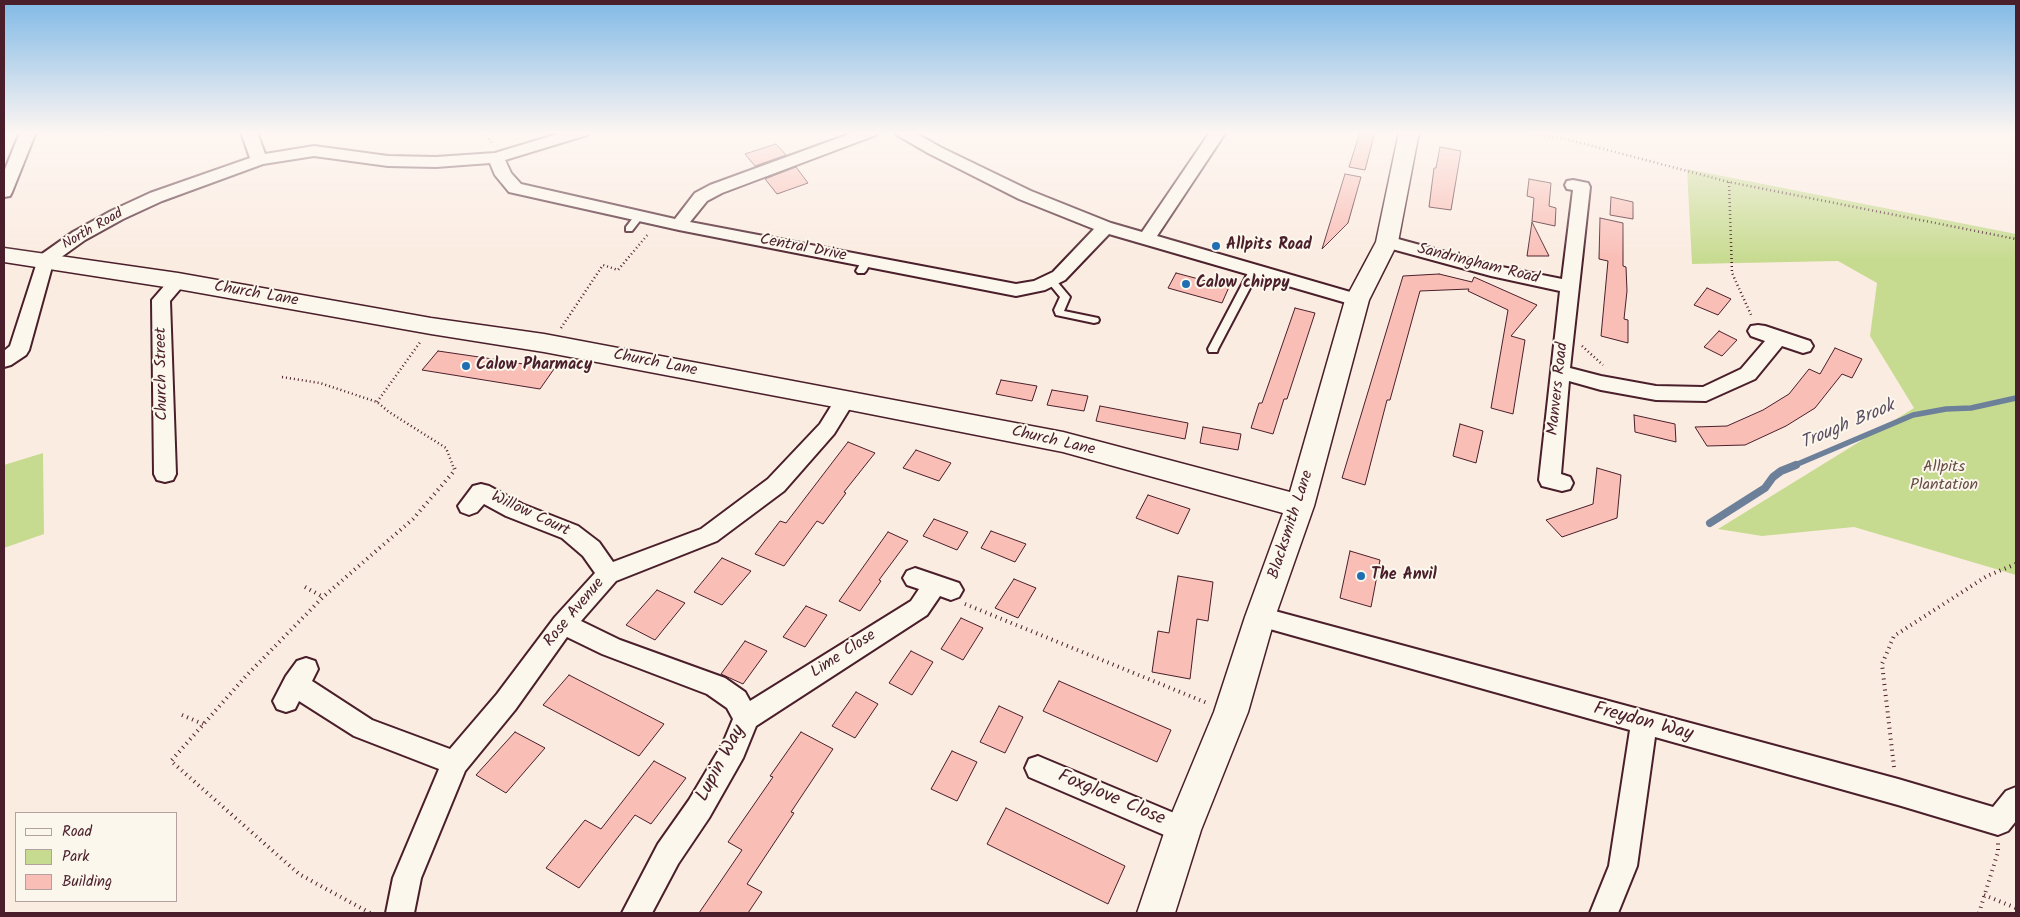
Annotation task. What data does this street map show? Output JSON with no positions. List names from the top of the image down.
{
  "streets": {
    "street": [
      "North Road",
      "Central Drive",
      "Sandringham Road",
      "Church Lane",
      "Church Street",
      "Manvers Road",
      "Willow Court",
      "Blacksmith Lane",
      "Rose Avenue",
      "Lime Close",
      "Freydon Way",
      "Lupin Way",
      "Foxglove Close"
    ]
  },
  "crossings": [
    ["North Road", "Church Lane"],
    ["Sandringham Road", "Manvers Road"],
    ["Sandringham Road", "Blacksmith Lane"],
    ["Church Lane", "Church Street"],
    ["Church Lane", "Blacksmith Lane"],
    ["Church Lane", "Rose Avenue"],
    ["Willow Court", "Rose Avenue"],
    ["Blacksmith Lane", "Freydon Way"],
    ["Blacksmith Lane", "Foxglove Close"],
    ["Rose Avenue", "Lupin Way"],
    ["Lime Close", "Lupin Way"]
  ],
  "water": ["Trough Brook"],
  "parks": ["Allpits Plantation"],
  "places": [
    "Allpits Road",
    "Calow chippy",
    "Calow Pharmacy",
    "The Anvil"
  ],
  "legend": ["Road", "Park", "Building"]
}
